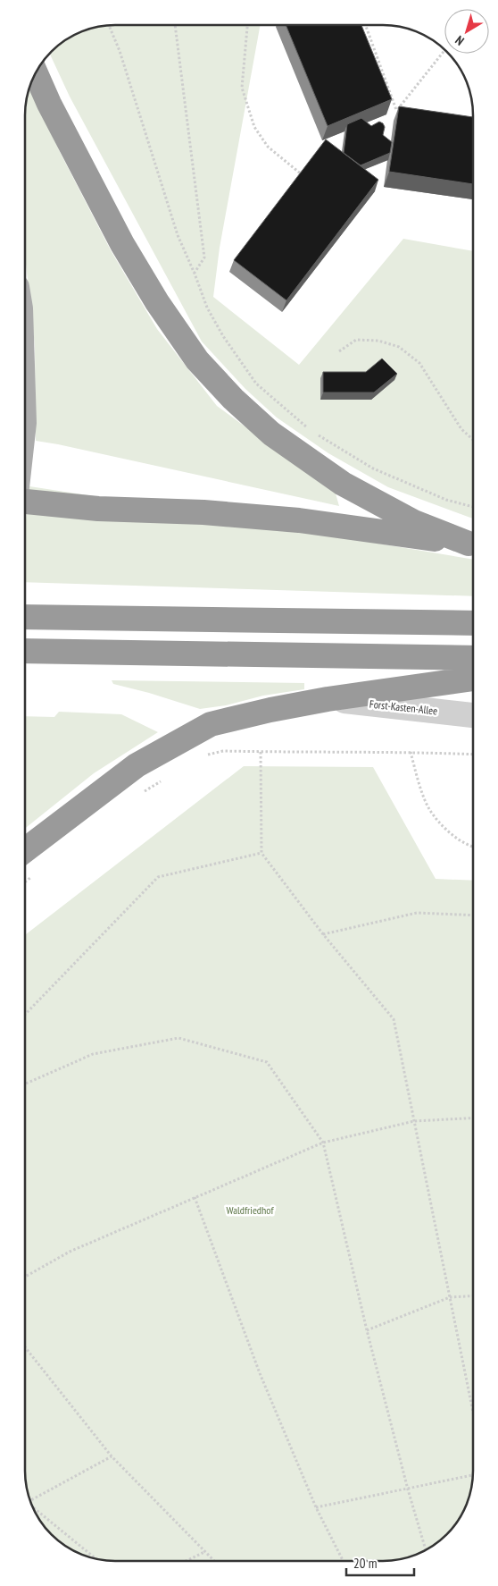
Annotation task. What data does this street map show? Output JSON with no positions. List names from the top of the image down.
{
  "streets": {
    "street": ["Forst-Kasten-Allee"]
  },
  "parks": ["Waldfriedhof"],
  "scale_bar": "20 m",
  "north": "bottom left"
}
